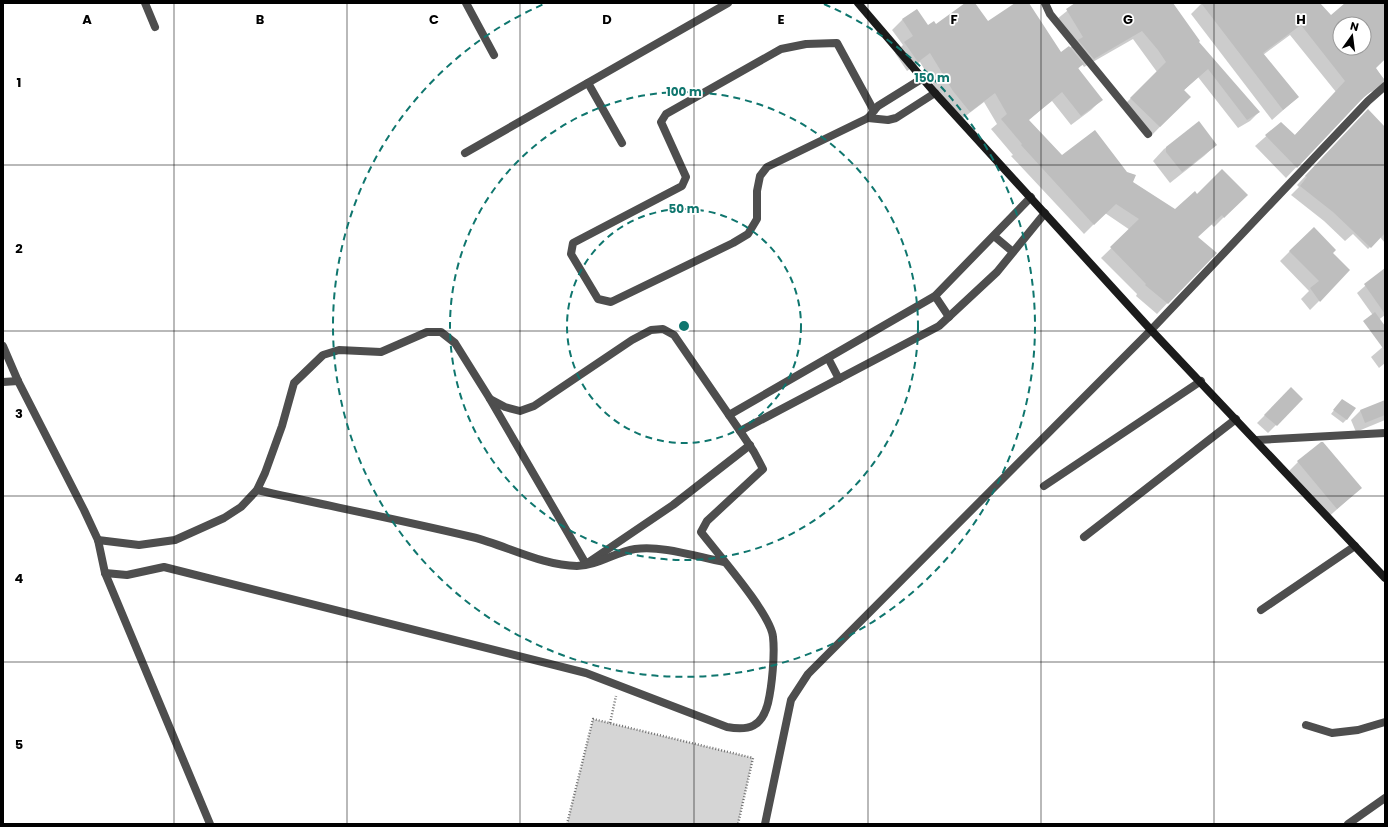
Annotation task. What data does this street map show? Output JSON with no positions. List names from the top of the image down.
{
  "north": "top",
  "grid": {
    "columns": [
      "A",
      "B",
      "C",
      "D",
      "E",
      "F",
      "G",
      "H"
    ],
    "rows": [
      "1",
      "2",
      "3",
      "4",
      "5"
    ]
  },
  "rings": ["150 m", "100 m", "50 m"]
}
